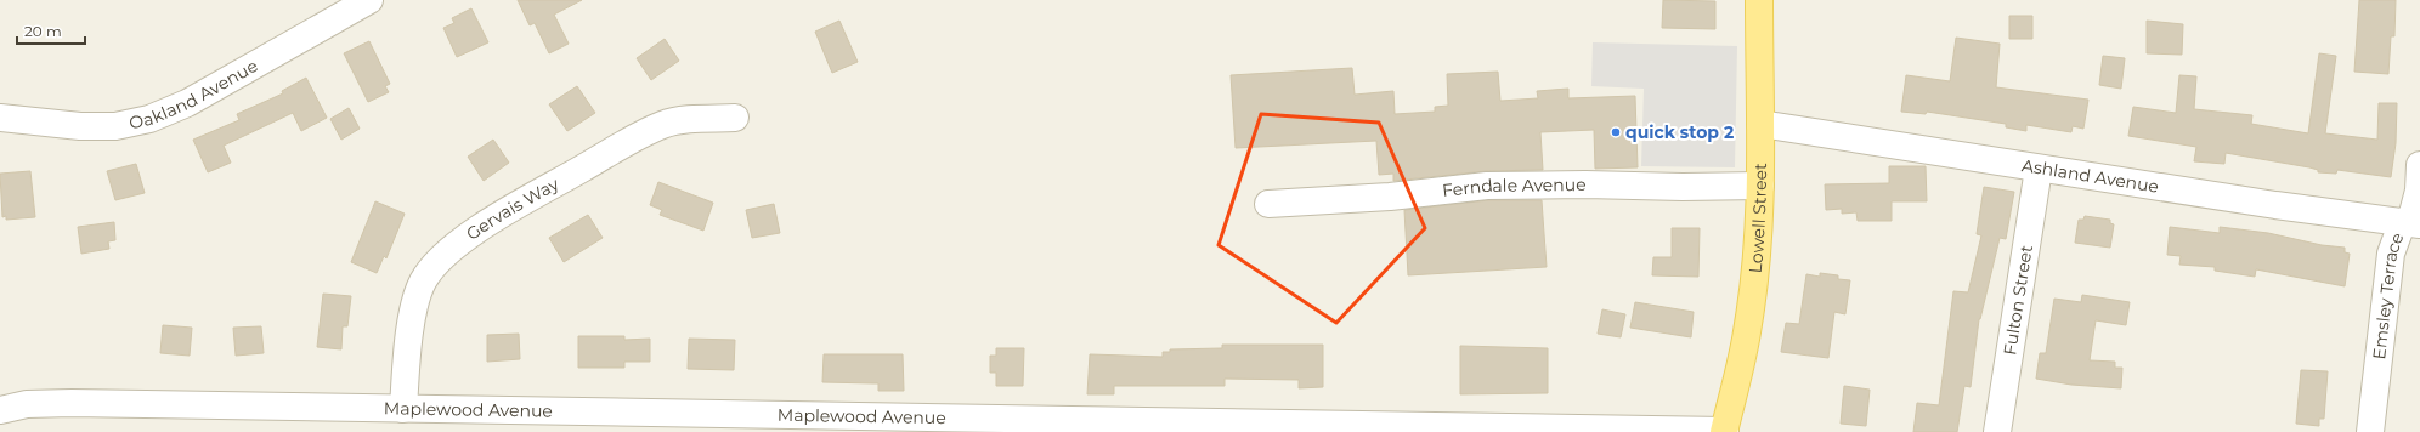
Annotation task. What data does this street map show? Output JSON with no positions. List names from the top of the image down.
{
  "streets": {
    "main road": ["Lowell Street"],
    "street": [
      "Oakland Avenue",
      "Ashland Avenue",
      "Ferndale Avenue",
      "Gervais Way",
      "Emsley Terrace",
      "Fulton Street",
      "Maplewood Avenue"
    ]
  },
  "crossings": [
    ["Ashland Avenue", "Lowell Street"],
    ["Ashland Avenue", "Emsley Terrace"],
    ["Ashland Avenue", "Fulton Street"],
    ["Ferndale Avenue", "Lowell Street"],
    ["Gervais Way", "Maplewood Avenue"],
    ["Lowell Street", "Maplewood Avenue"]
  ],
  "places": ["quick stop 2"],
  "scale_bar": "20 m"
}
